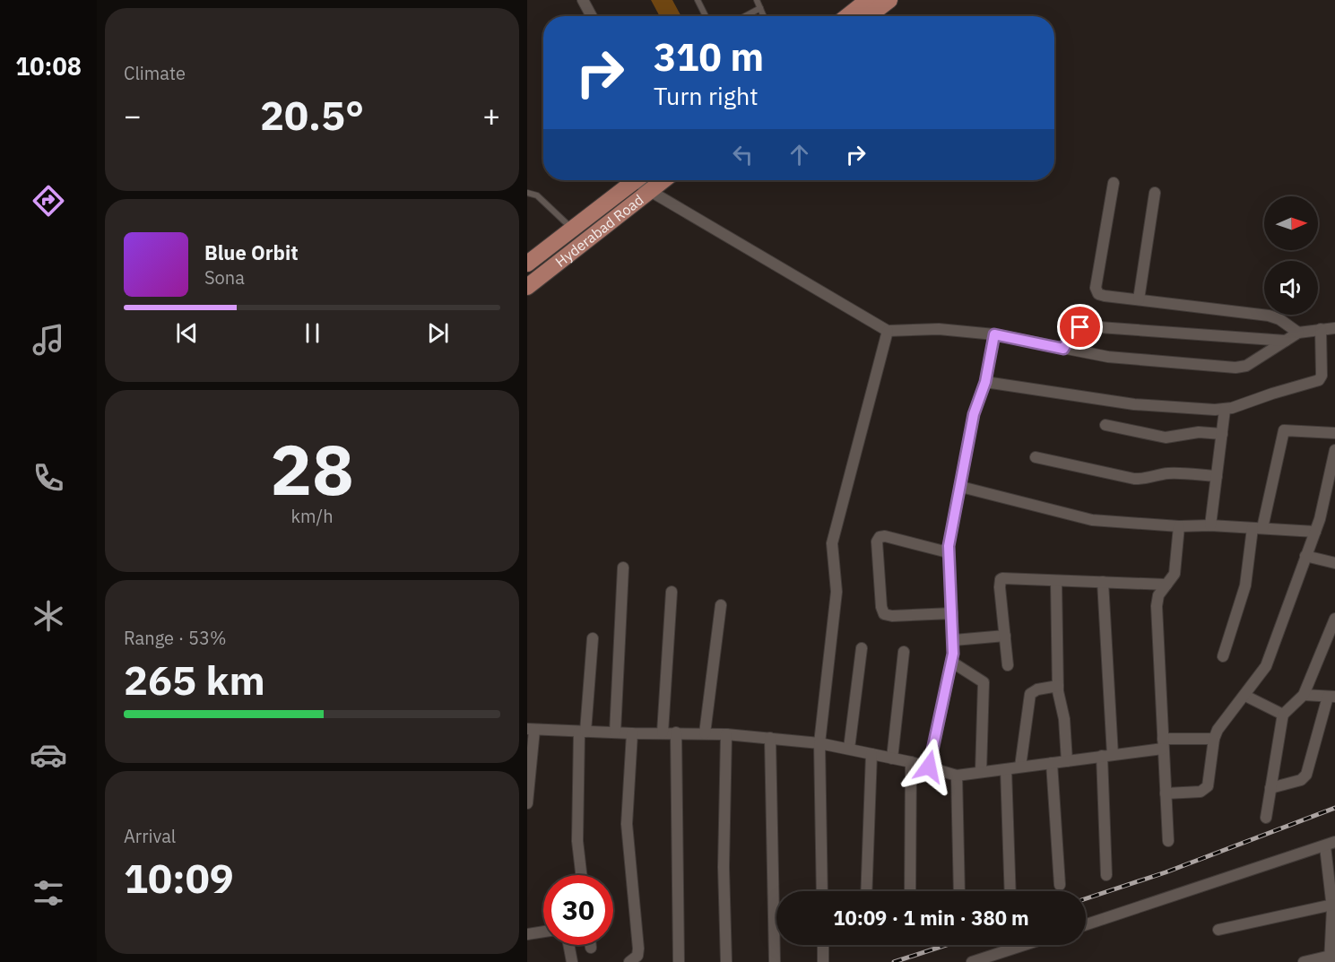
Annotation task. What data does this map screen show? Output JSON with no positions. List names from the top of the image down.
{
  "streets": {
    "main road": ["Hyderabad Road"]
  },
  "north": "right",
  "page": {
    "tabs": "10:08",
    "tile": [
      "Climate",
      ["28", "km/h"],
      ["Range · 53%", "265 km"],
      ["Arrival", "10:09"]
    ],
    "turn": ["310 m", "Turn right"],
    "heat": ["−", "20.5°", "+"],
    "song": ["Blue Orbit", "Sona"],
    "limit": "30",
    "trip": "10:09 · 1 min · 380 m"
  }
}
